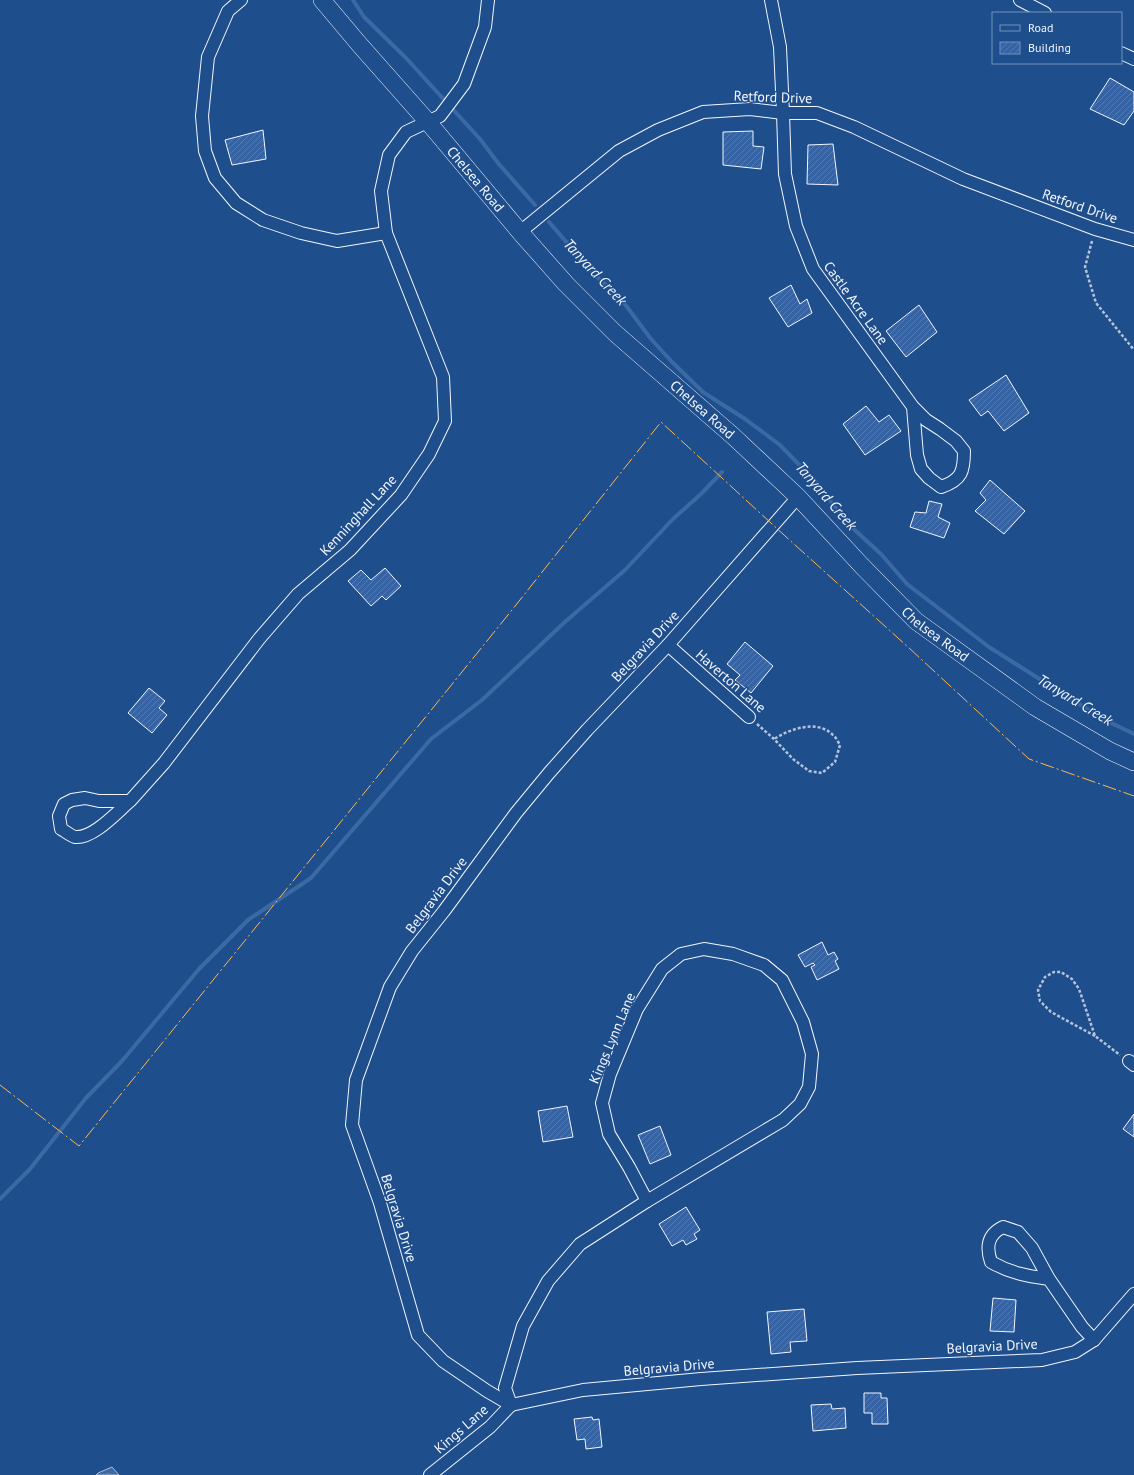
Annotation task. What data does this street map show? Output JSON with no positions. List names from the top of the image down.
{
  "streets": {
    "street": [
      "Retford Drive",
      "Chelsea Road",
      "Castle Acre Lane",
      "Kenninghall Lane",
      "Belgravia Drive",
      "Haverton Lane",
      "Kings Lynn Lane",
      "Kings Lane"
    ]
  },
  "crossings": [
    ["Retford Drive", "Chelsea Road"],
    ["Retford Drive", "Castle Acre Lane"],
    ["Chelsea Road", "Kenninghall Lane"],
    ["Chelsea Road", "Belgravia Drive"],
    ["Belgravia Drive", "Haverton Lane"],
    ["Belgravia Drive", "Kings Lynn Lane"],
    ["Belgravia Drive", "Kings Lane"],
    ["Kings Lynn Lane", "Kings Lane"]
  ],
  "water": ["Tanyard Creek"],
  "legend": ["Road", "Building"]
}
